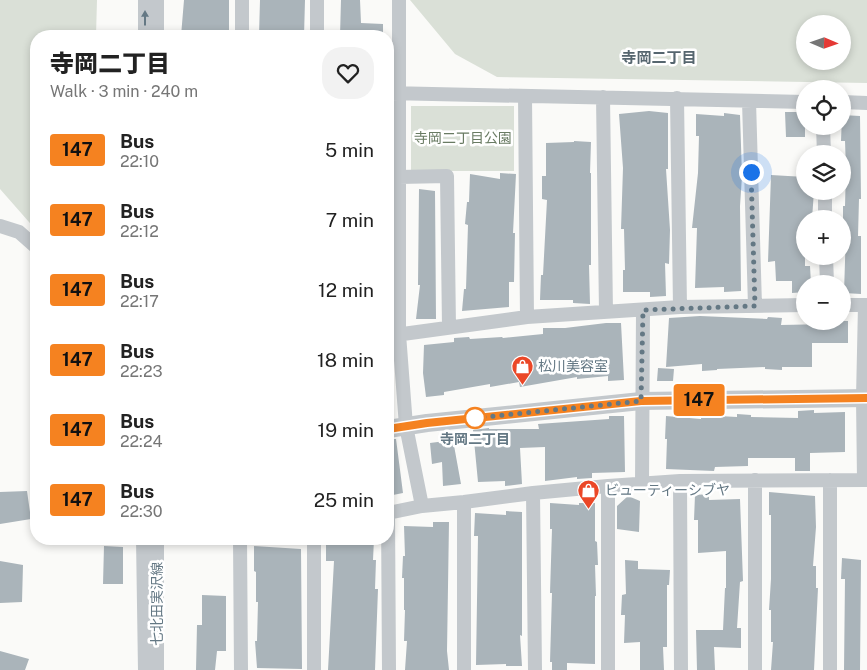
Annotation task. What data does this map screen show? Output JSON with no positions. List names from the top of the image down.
{
  "streets": {
    "street": ["七北田実沢線"]
  },
  "districts": ["寺岡二丁目"],
  "parks": ["寺岡二丁目公園"],
  "places": {
    "shop": ["松川美容室", "ビューティーシブヤ"],
    "other": ["寺岡二丁目"]
  },
  "lines": ["bus line 147"],
  "north": "right",
  "page": {
    "on_map": "147",
    "map_buttons": ["+", "−"],
    "heading": ["寺岡二丁目", "Walk · 3 min · 240 m"],
    "list": [
      {
        "mark": "147",
        "name": "Bus",
        "note": "22:10",
        "value": "5 min"
      },
      {
        "mark": "147",
        "name": "Bus",
        "note": "22:12",
        "value": "7 min"
      },
      {
        "mark": "147",
        "name": "Bus",
        "note": "22:17",
        "value": "12 min"
      },
      {
        "mark": "147",
        "name": "Bus",
        "note": "22:23",
        "value": "18 min"
      },
      {
        "mark": "147",
        "name": "Bus",
        "note": "22:24",
        "value": "19 min"
      },
      {
        "mark": "147",
        "name": "Bus",
        "note": "22:30",
        "value": "25 min"
      }
    ]
  }
}
